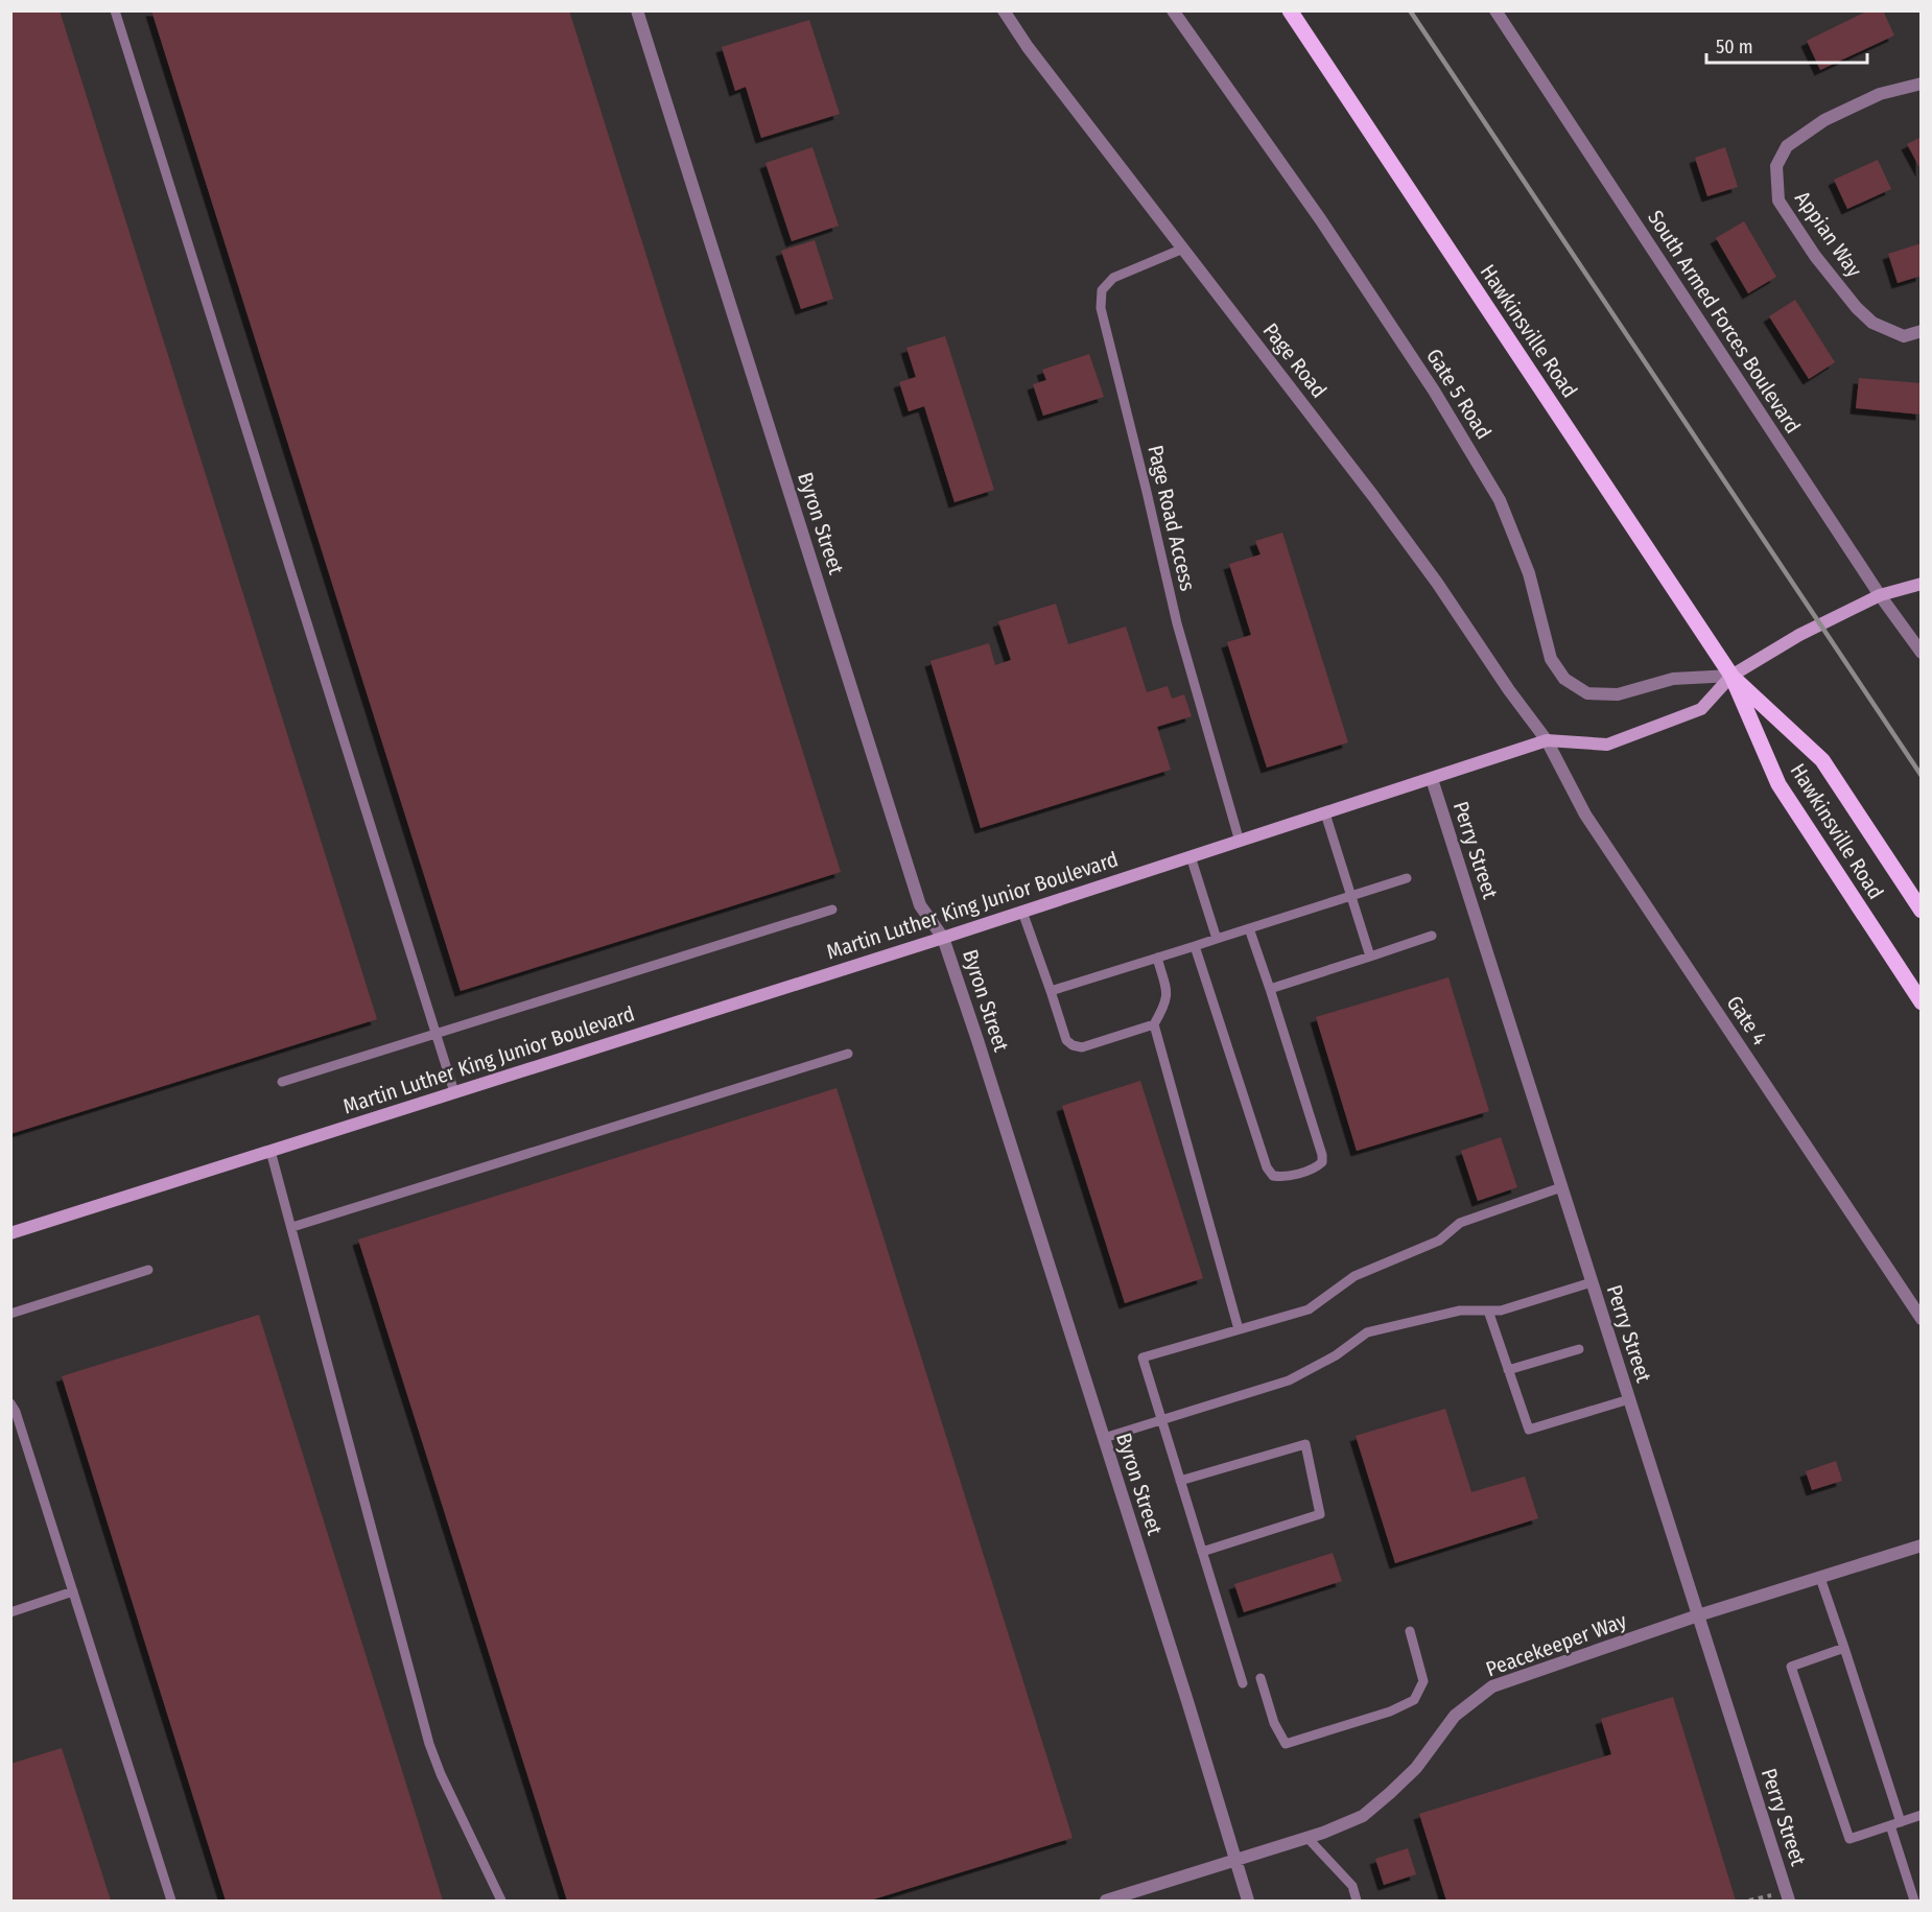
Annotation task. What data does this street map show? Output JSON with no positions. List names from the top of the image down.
{
  "streets": {
    "main road": ["Hawkinsville Road"],
    "street": [
      "Appian Way",
      "South Armed Forces Boulevard",
      "Page Road",
      "Gate 5 Road",
      "Byron Street",
      "Perry Street",
      "Martin Luther King Junior Boulevard",
      "Gate 4",
      "Peacekeeper Way"
    ],
    "lane": ["Page Road Access"]
  },
  "crossings": [
    ["South Armed Forces Boulevard", "Martin Luther King Junior Boulevard"],
    ["Hawkinsville Road", "Gate 5 Road"],
    ["Hawkinsville Road", "Martin Luther King Junior Boulevard"],
    ["Page Road", "Page Road Access"],
    ["Page Road", "Martin Luther King Junior Boulevard"],
    ["Page Road", "Gate 4"],
    ["Gate 5 Road", "Martin Luther King Junior Boulevard"],
    ["Page Road Access", "Martin Luther King Junior Boulevard"],
    ["Byron Street", "Martin Luther King Junior Boulevard"],
    ["Byron Street", "Peacekeeper Way"],
    ["Perry Street", "Martin Luther King Junior Boulevard"],
    ["Perry Street", "Peacekeeper Way"],
    ["Martin Luther King Junior Boulevard", "Gate 4"]
  ],
  "scale_bar": "50 m"
}
